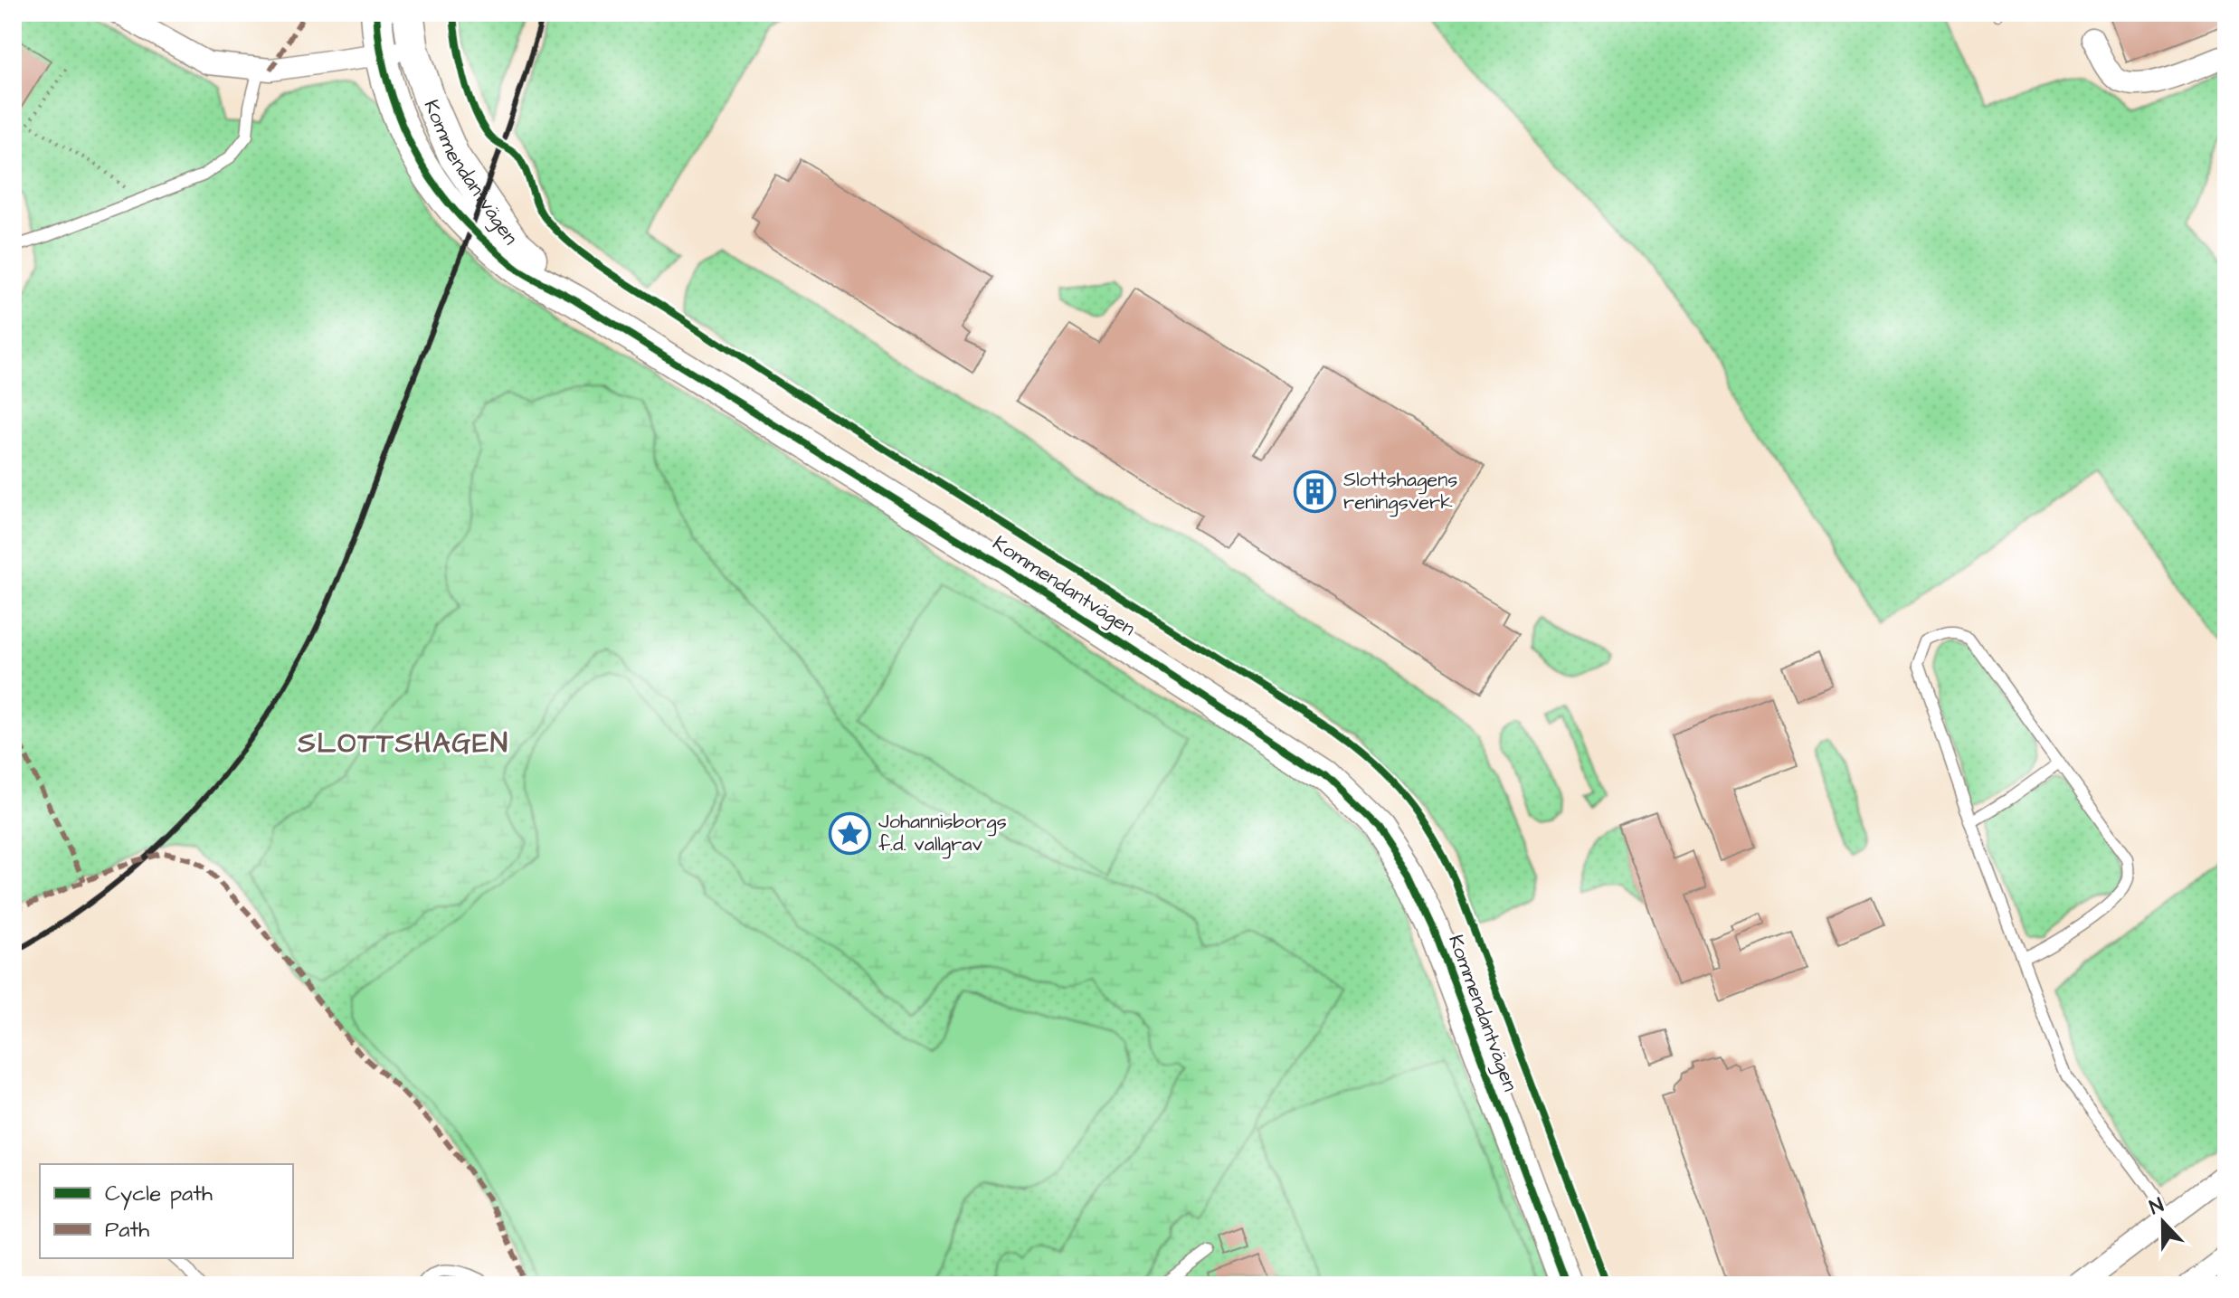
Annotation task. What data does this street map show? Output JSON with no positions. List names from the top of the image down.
{
  "streets": {
    "street": ["Kommendantvägen"]
  },
  "districts": ["SLOTTSHAGEN"],
  "places": {
    "building": ["Slottshagens reningsverk"],
    "place": ["Johannisborgs f.d. vallgrav"]
  },
  "legend": ["Cycle path", "Path"],
  "north": "top"
}
